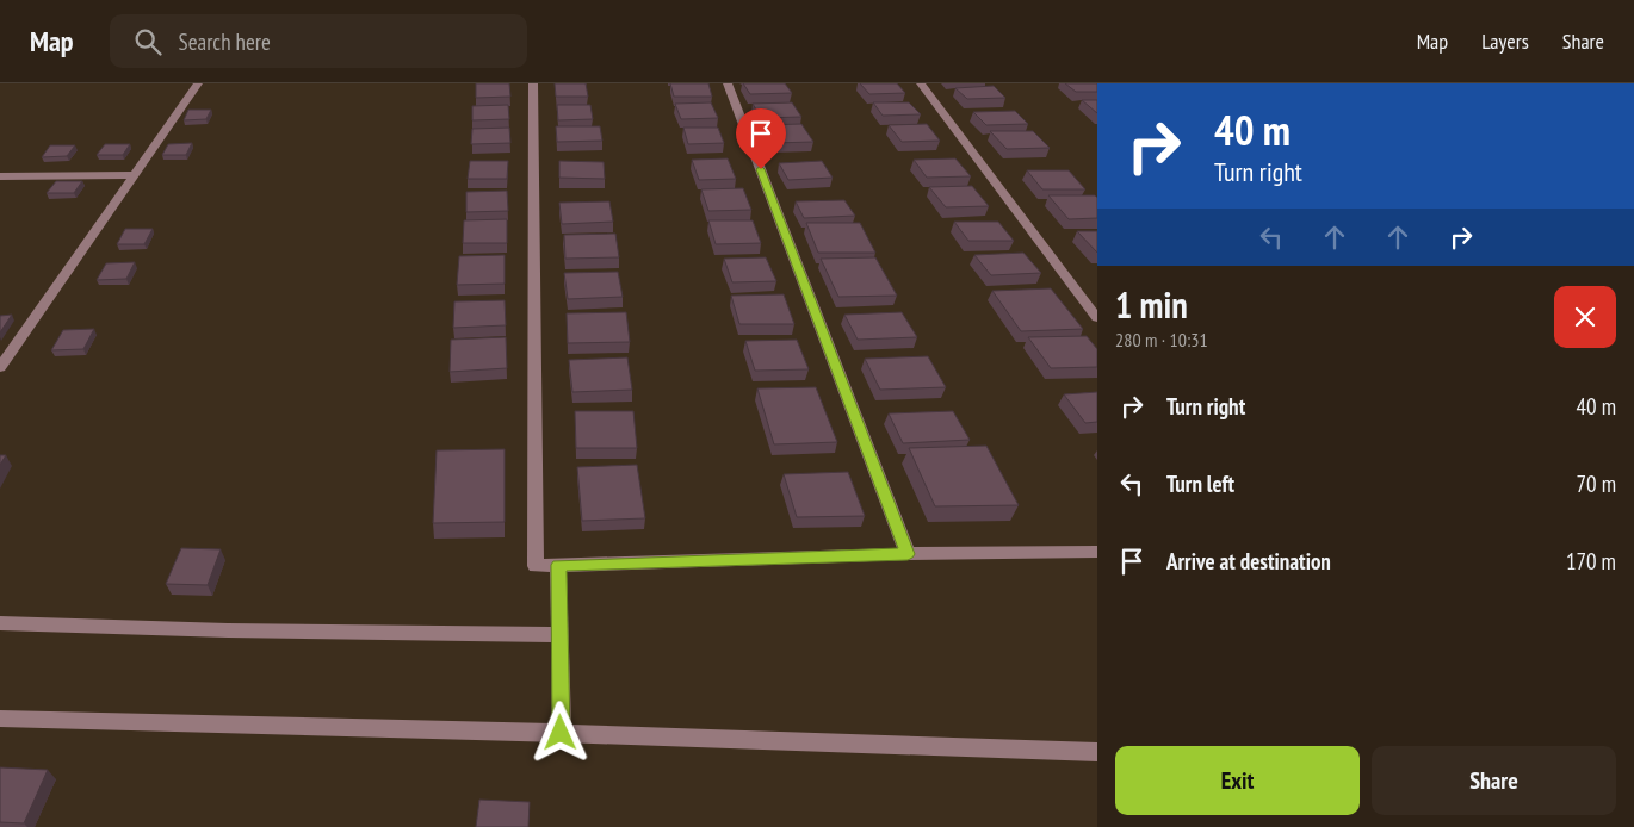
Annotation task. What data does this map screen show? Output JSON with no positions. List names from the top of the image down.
{
  "page": {
    "header": "Map",
    "search": "Search here",
    "nav": ["Map", "Layers", "Share"],
    "turn": ["40 m", "Turn right"],
    "heading": ["1 min", "280 m · 10:31"],
    "list": [
      {
        "name": "Turn right",
        "value": "40 m"
      },
      {
        "name": "Turn left",
        "value": "70 m"
      },
      {
        "name": "Arrive at destination",
        "value": "170 m"
      }
    ],
    "buttons": ["Exit", "Share"]
  }
}
